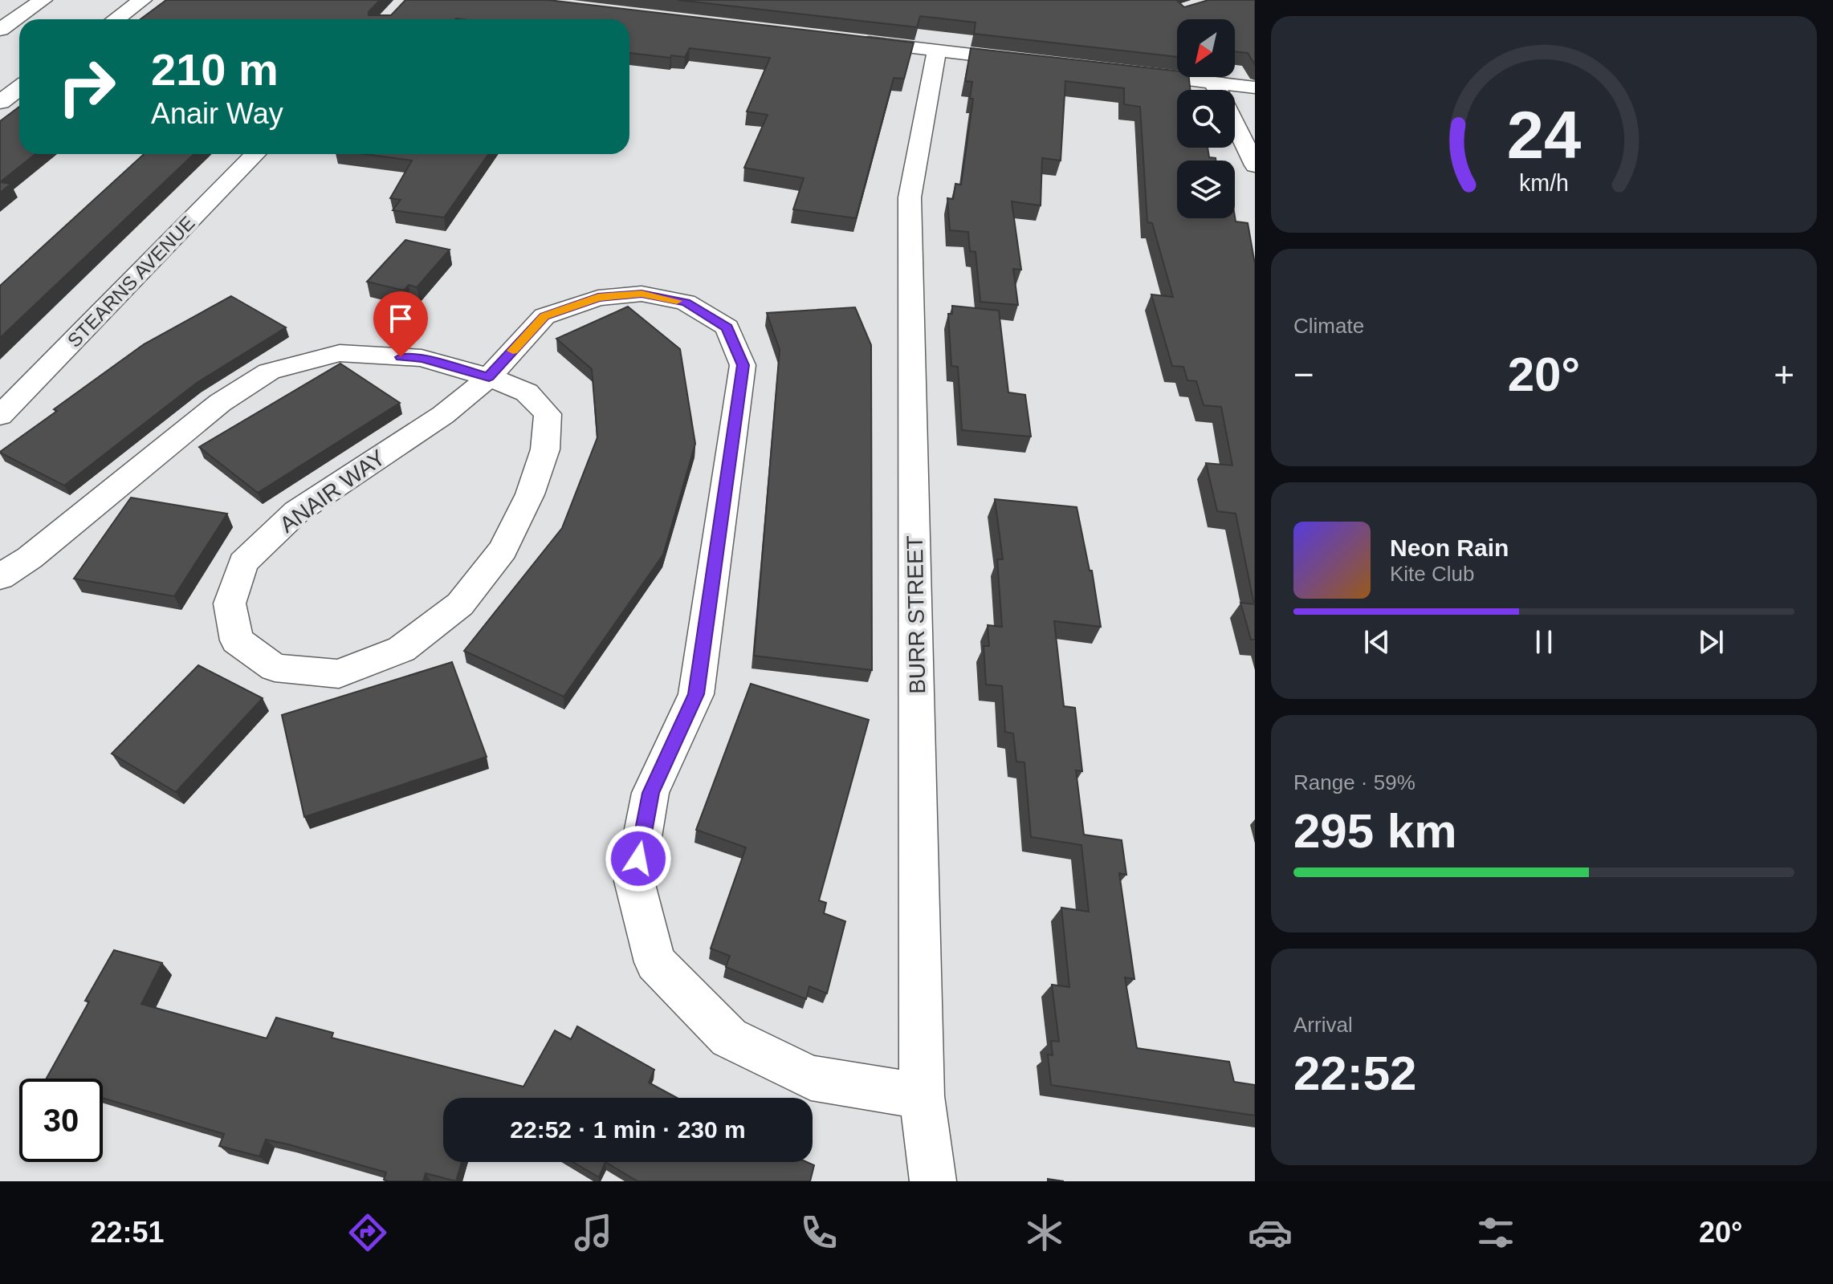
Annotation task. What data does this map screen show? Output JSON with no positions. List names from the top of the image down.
{
  "streets": {
    "street": ["STEARNS AVENUE", "ANAIR WAY", "BURR STREET"]
  },
  "crossings": [
    ["ANAIR WAY", "BURR STREET"]
  ],
  "north": "bottom left",
  "page": {
    "turn": ["210 m", "Anair Way"],
    "tile": [
      "Climate",
      ["Range · 59%", "295 km"],
      ["Arrival", "22:52"]
    ],
    "heat": ["−", "20°", "+"],
    "song": ["Neon Rain", "Kite Club"],
    "limit": "30",
    "trip": "22:52 · 1 min · 230 m",
    "tabs": ["22:51", "20°"],
    "gauge": ["24", "km/h"]
  }
}
